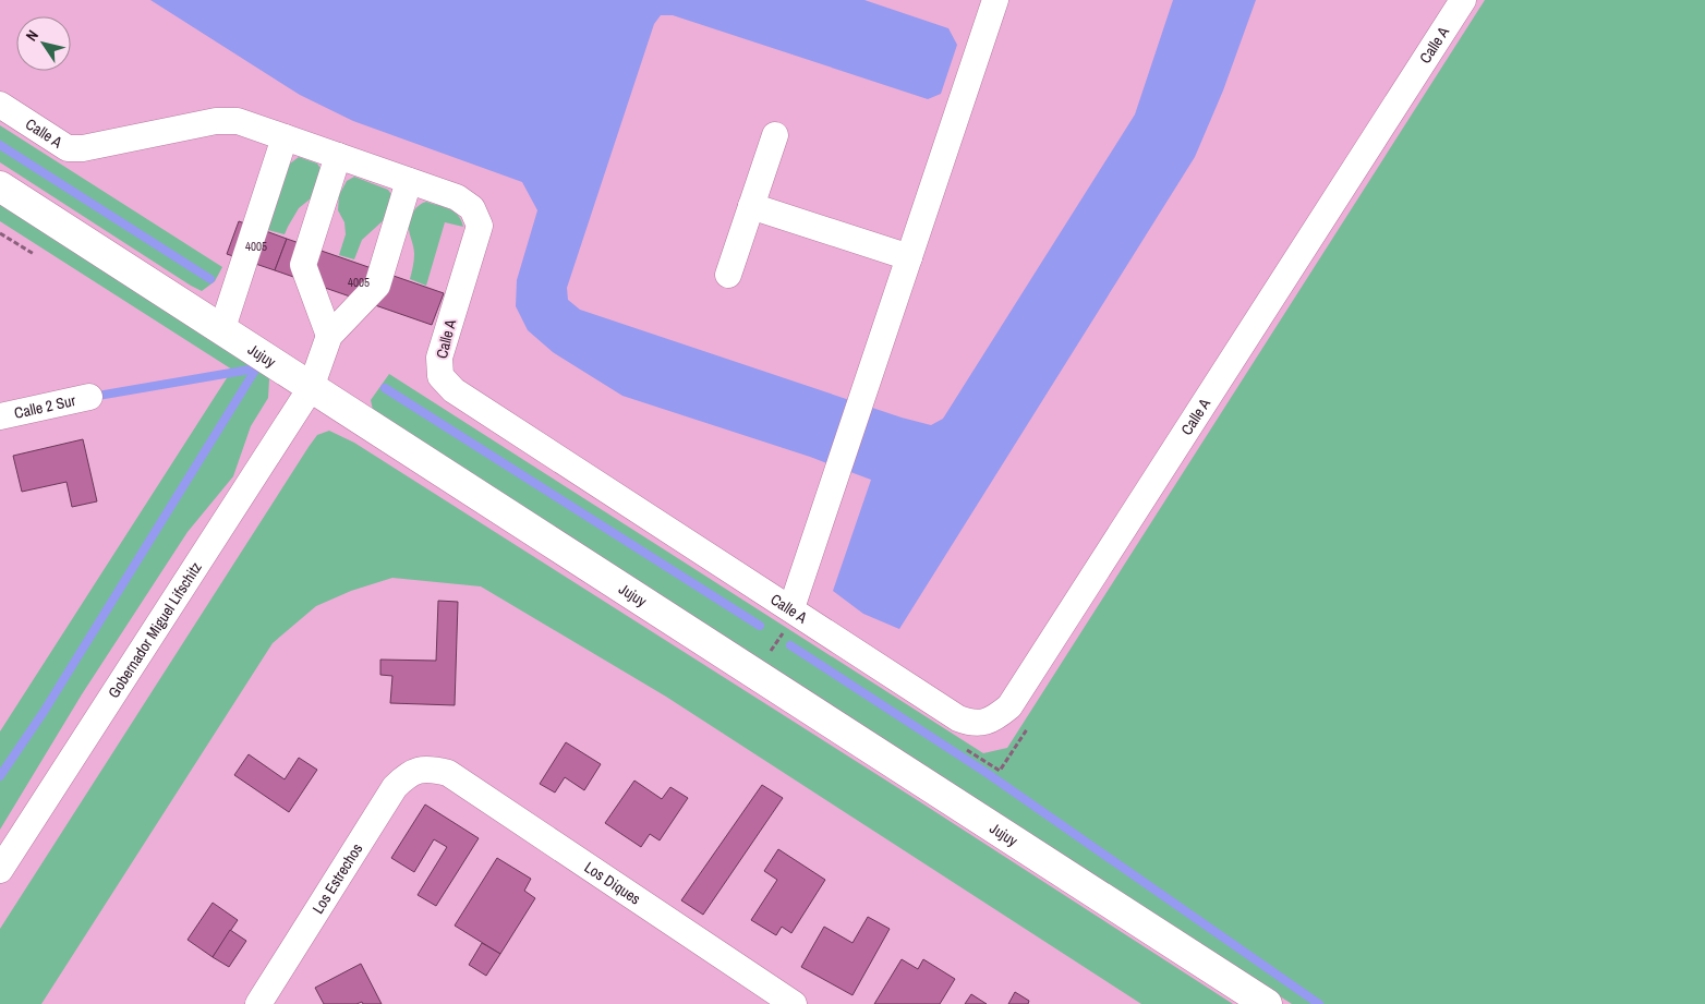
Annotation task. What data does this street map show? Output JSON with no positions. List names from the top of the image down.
{
  "streets": {
    "street": [
      "Calle A",
      "Jujuy",
      "Calle 2 Sur",
      "Gobernador Miguel Lifschitz",
      "Los Estrechos",
      "Los Diques"
    ]
  },
  "crossings": [
    ["Jujuy", "Gobernador Miguel Lifschitz"],
    ["Los Estrechos", "Los Diques"]
  ],
  "house_numbers": ["4005", "4005"],
  "north": "top left"
}
